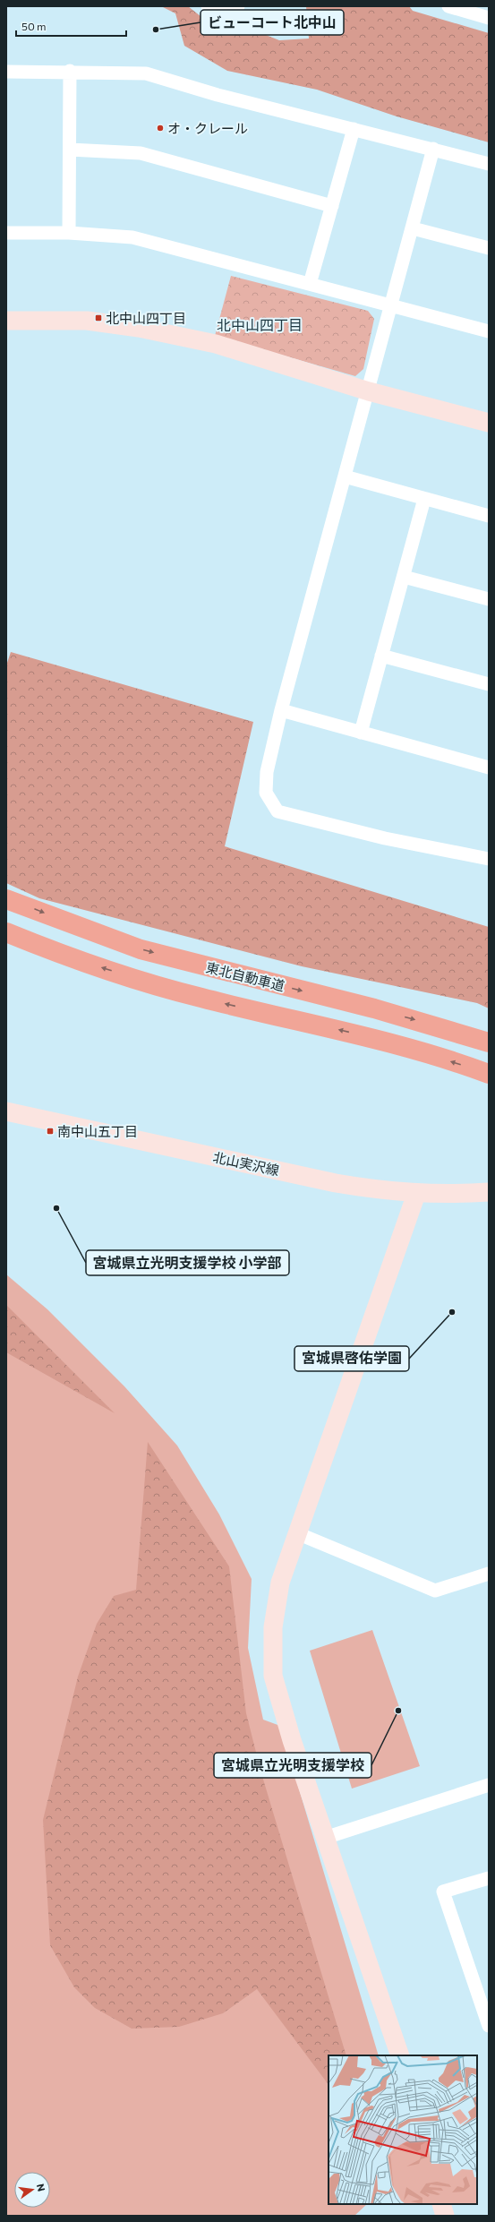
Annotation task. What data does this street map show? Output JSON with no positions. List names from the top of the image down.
{
  "streets": {
    "highway": ["東北自動車道"],
    "street": ["北山実沢線"]
  },
  "districts": ["北中山四丁目"],
  "places": {
    "other": [
      "ビューコート北中山",
      "オ・クレール",
      "宮城県立光明支援学校 小学部",
      "宮城県啓佑学園",
      "宮城県立光明支援学校"
    ],
    "transit": ["北中山四丁目", "南中山五丁目"]
  },
  "scale_bar": "50 m",
  "north": "right"
}
